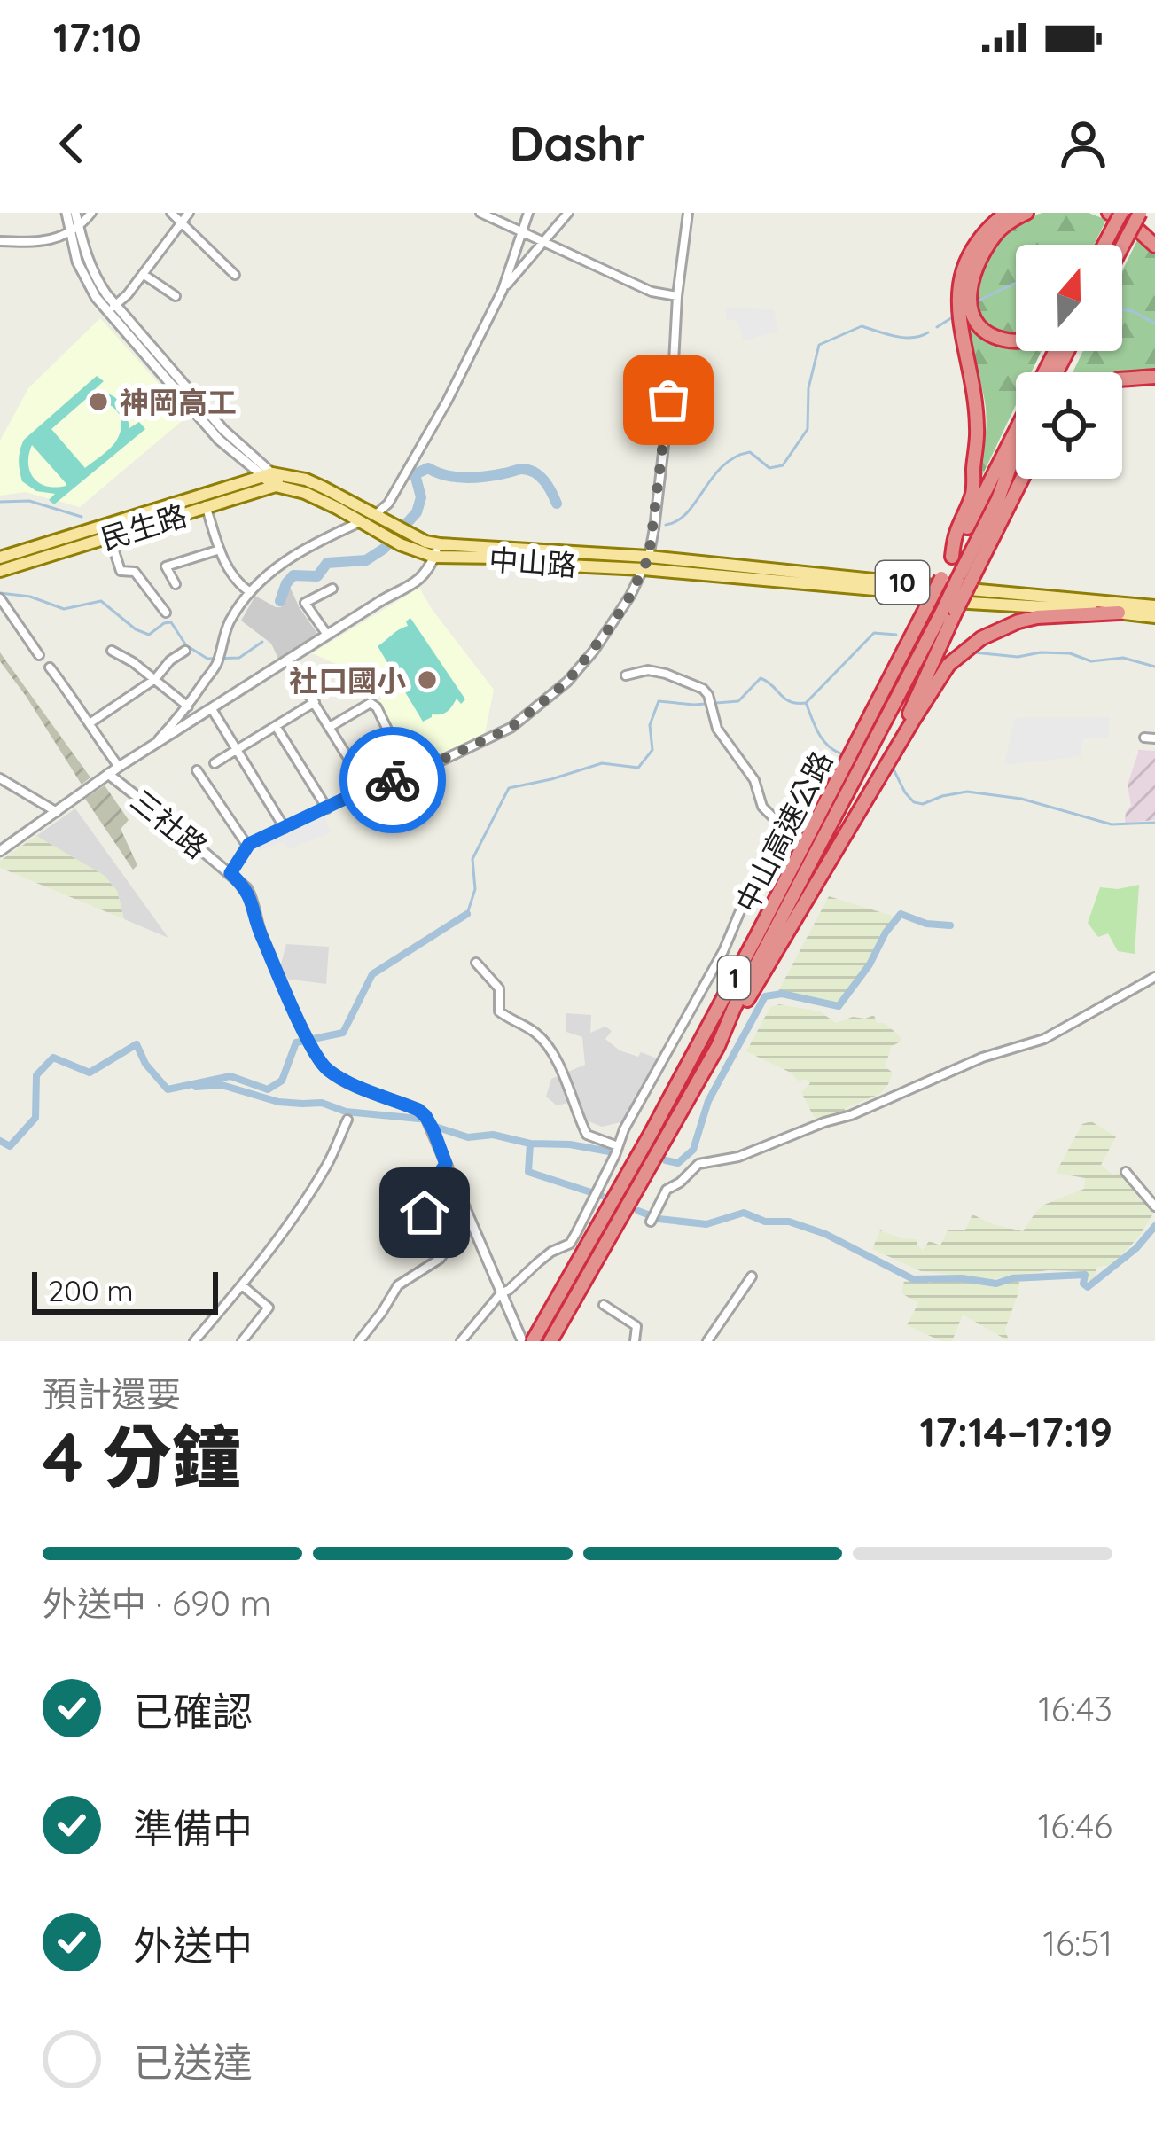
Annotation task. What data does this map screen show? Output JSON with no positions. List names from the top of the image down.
{
  "streets": {
    "highway": ["中山高速公路", "1"],
    "main road": ["民生路", "中山路", "10"],
    "street": ["三社路"]
  },
  "crossings": [
    ["民生路", "中山路"],
    ["三社路", "中山高速公路"]
  ],
  "places": ["神岡高工", "社口國小"],
  "scale_bar": "200 m",
  "north": "top",
  "page": {
    "status": "17:10",
    "header": "Dashr",
    "scale": "200 m",
    "heading": ["4 分鐘", "預計還要", "17:14–17:19"],
    "bar": "外送中 · 690 m",
    "list": [
      ["已確認", "16:43"],
      ["準備中", "16:46"],
      ["外送中", "16:51"],
      "已送達"
    ]
  }
}
